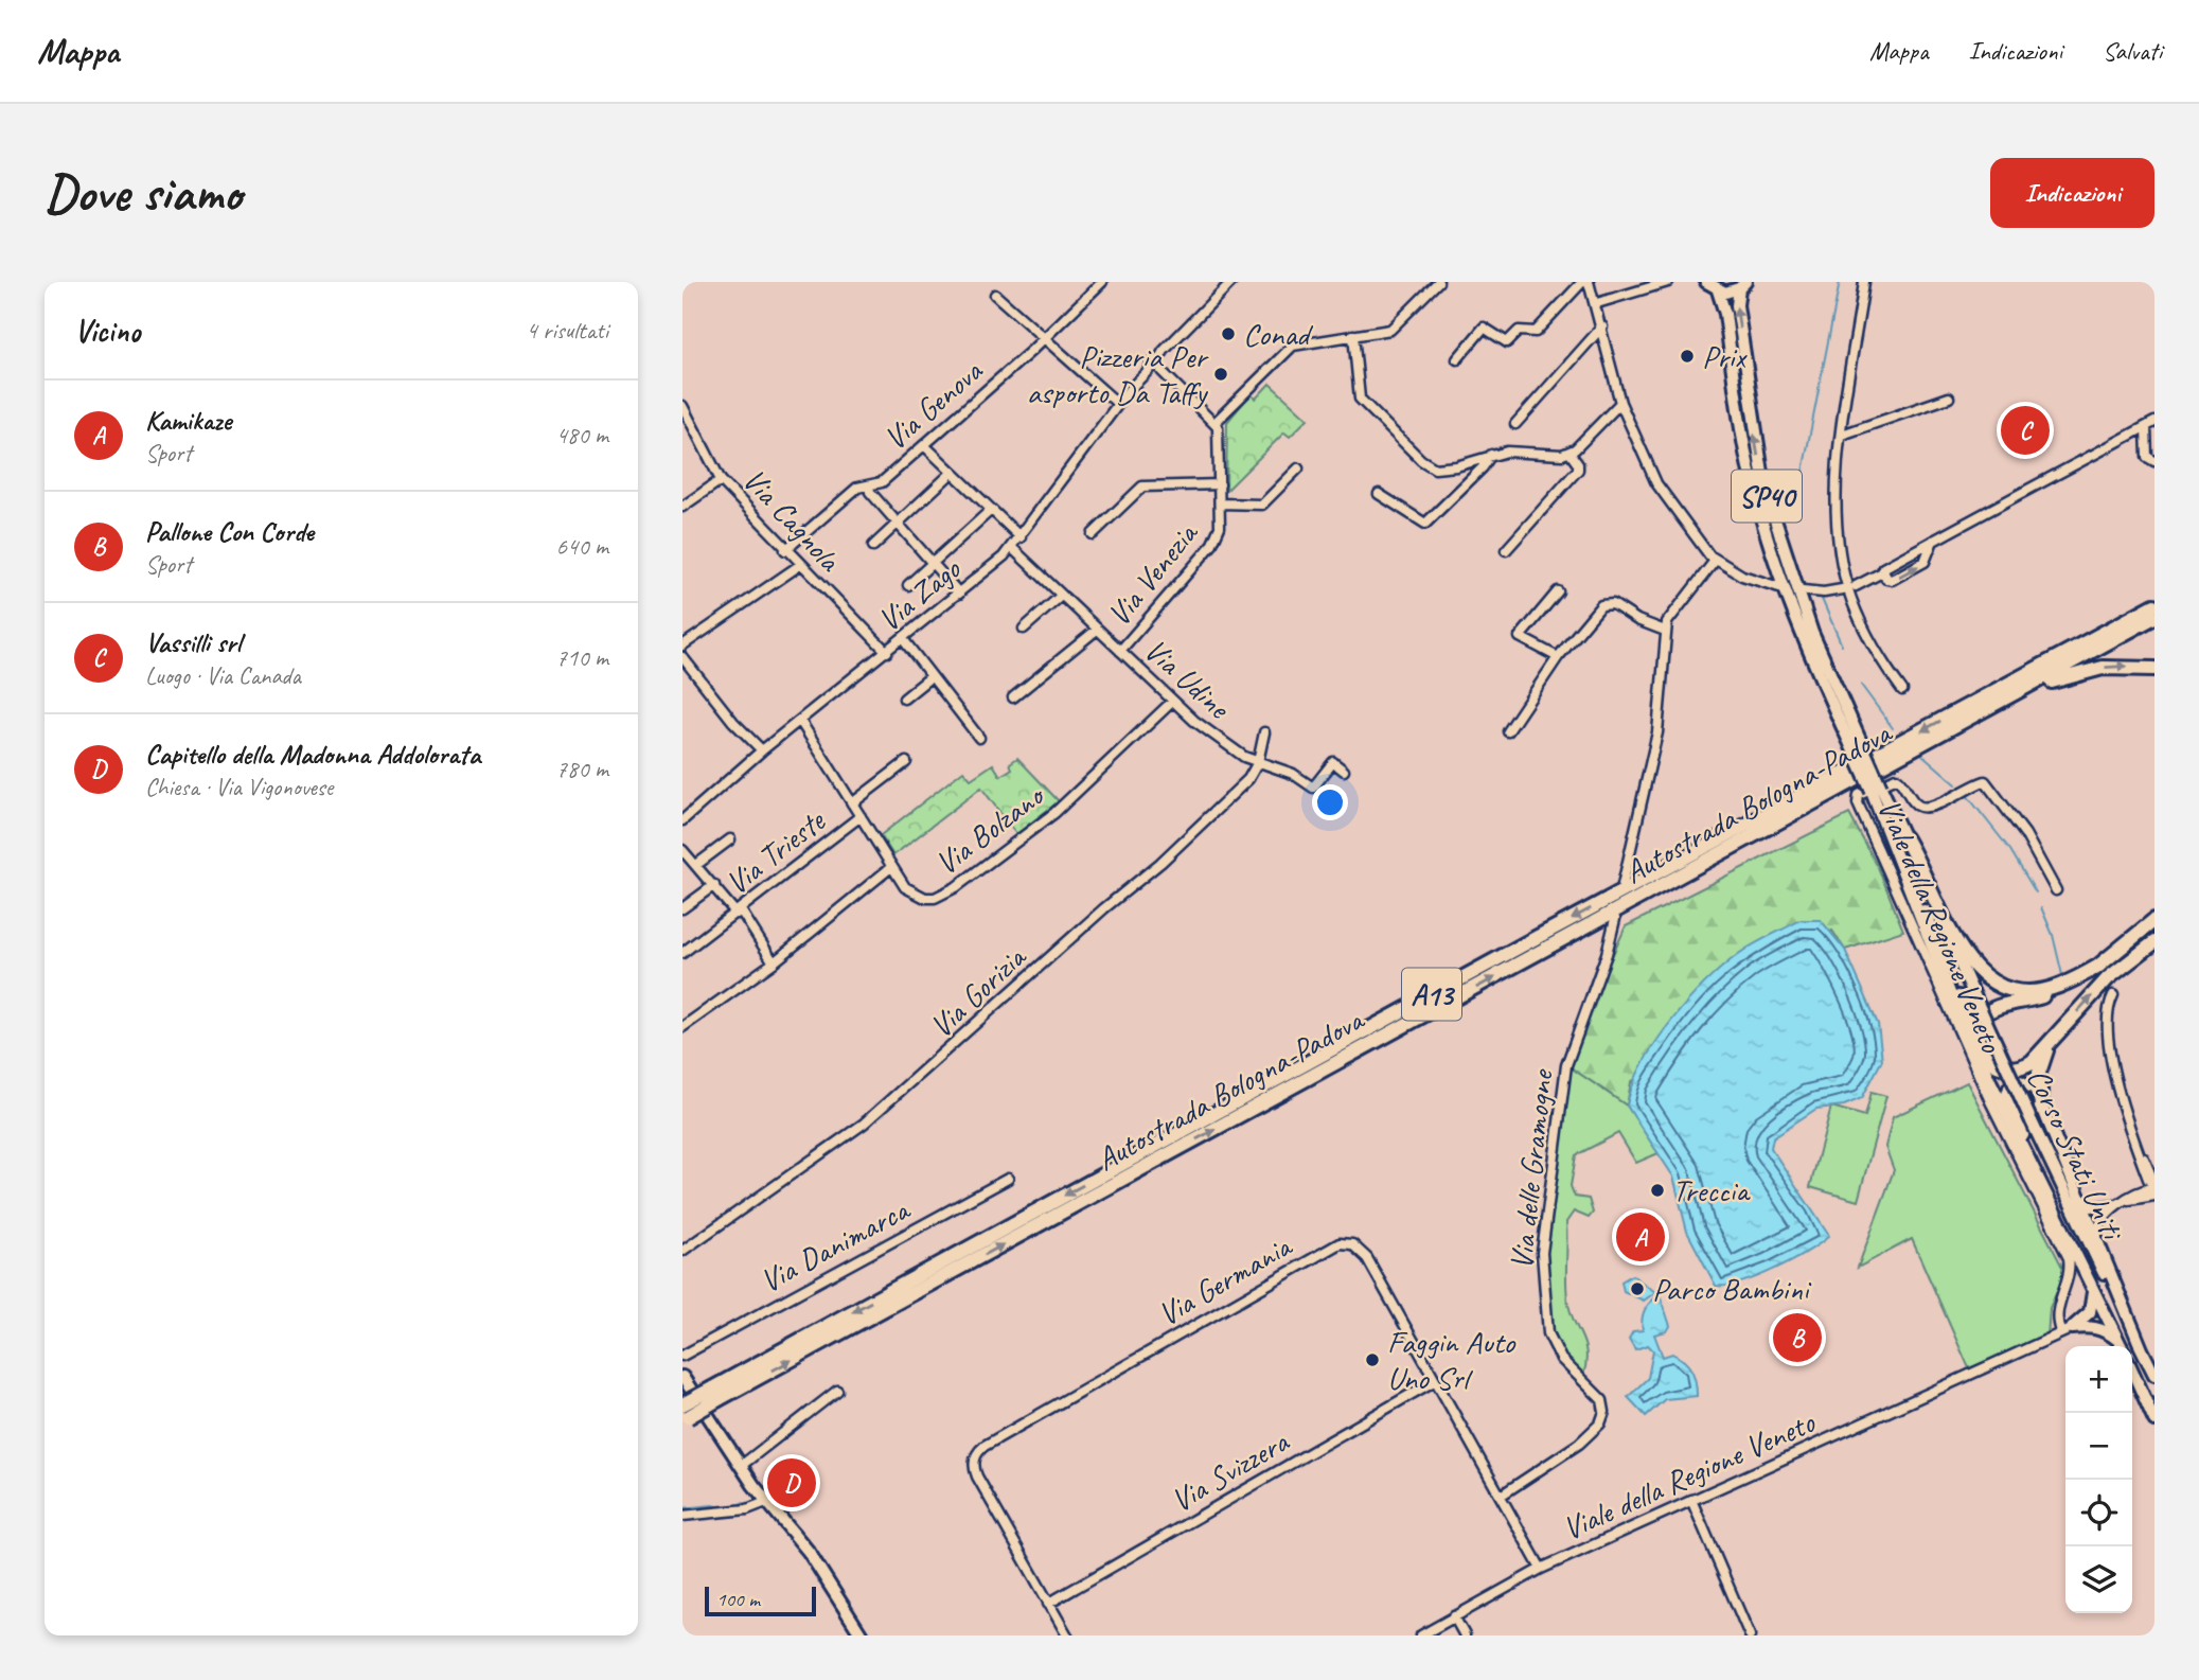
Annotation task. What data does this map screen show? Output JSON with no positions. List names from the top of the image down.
{
  "streets": {
    "highway": ["Autostrada Bologna-Padova", "A13"],
    "main road": ["SP40", "Corso Stati Uniti"],
    "street": [
      "Via Genova",
      "Via Cagnola",
      "Via Venezia",
      "Via Zago",
      "Via Udine",
      "Via Bolzano",
      "Via Trieste",
      "Viale della Regione Veneto",
      "Via Gorizia",
      "Via delle Gramogne",
      "Via Danimarca",
      "Via Germania",
      "Via Svizzera"
    ]
  },
  "crossings": [
    ["Via Genova", "Via Cagnola"],
    ["Via Cagnola", "Via Zago"],
    ["Via Venezia", "Via Udine"],
    ["Via Zago", "Via Udine"],
    ["Via Zago", "Via Bolzano"],
    ["Via Udine", "Via Bolzano"],
    ["Via Udine", "Via Gorizia"],
    ["Autostrada Bologna-Padova", "A13"],
    ["Via Bolzano", "Via Trieste"],
    ["Viale della Regione Veneto", "Via Germania"],
    ["Via delle Gramogne", "Via Germania"],
    ["Via Germania", "Via Svizzera"]
  ],
  "places": [
    "Conad",
    "Prix",
    "Pizzeria Per asporto Da Taffy",
    "Treccia",
    "Parco Bambini",
    "Faggin Auto Uno Srl"
  ],
  "scale_bar": "100 m",
  "page": {
    "header": "Mappa",
    "nav": ["Mappa", "Indicazioni", "Salvati"],
    "buttons": "Indicazioni",
    "title": "Dove siamo",
    "heading": ["Vicino", "4 risultati"],
    "list": [
      {
        "mark": "A",
        "name": "Kamikaze",
        "note": "Sport",
        "value": "480 m"
      },
      {
        "mark": "B",
        "name": "Pallone Con Corde",
        "note": "Sport",
        "value": "640 m"
      },
      {
        "mark": "C",
        "name": "Vassilli srl",
        "note": "Luogo · Via Canada",
        "value": "710 m"
      },
      {
        "mark": "D",
        "name": "Capitello della Madonna Addolorata",
        "note": "Chiesa · Via Vigonovese",
        "value": "780 m"
      }
    ],
    "pins": [
      "C",
      "A",
      "B",
      "D"
    ],
    "map_buttons": ["+", "−"],
    "scale": "100 m"
  }
}
